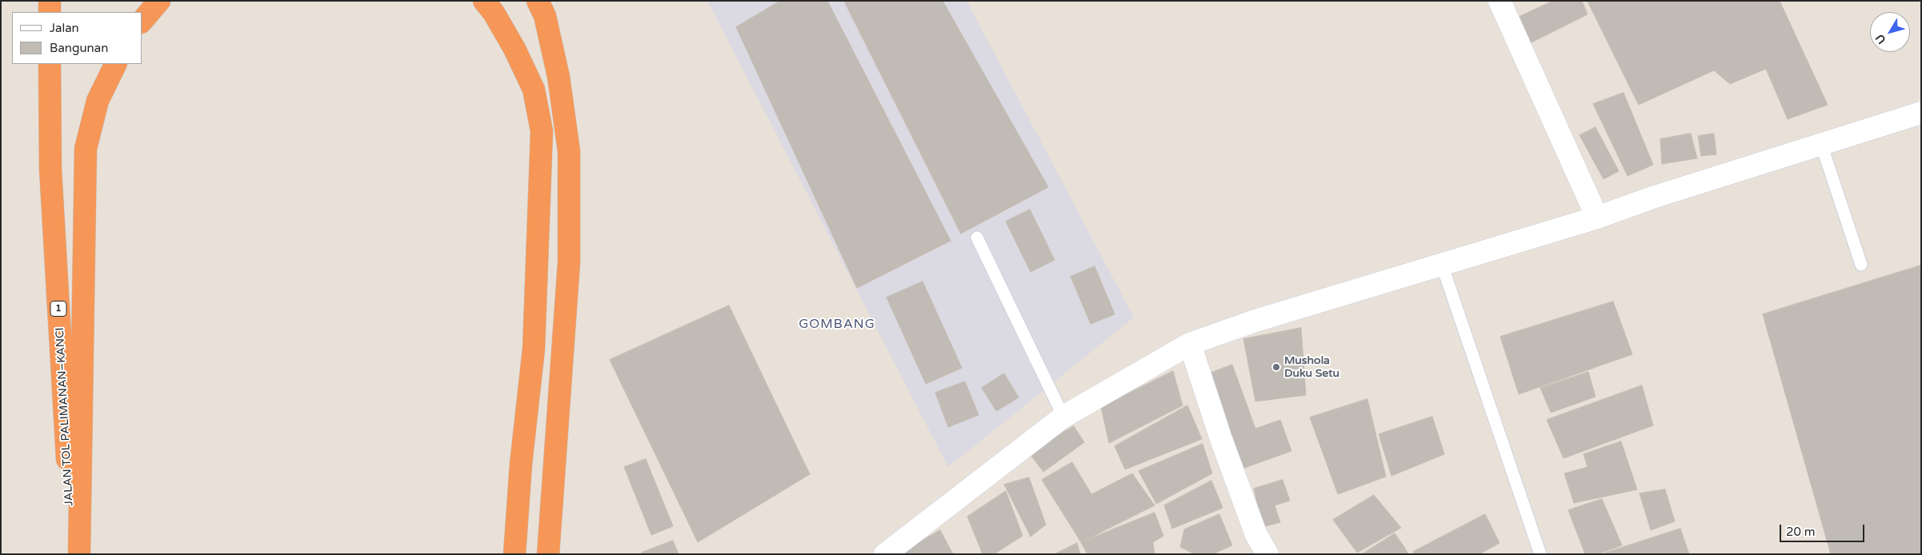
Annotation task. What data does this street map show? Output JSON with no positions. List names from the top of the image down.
{
  "streets": {
    "highway": ["1", "JALAN TOL PALIMANAN–KANCI"]
  },
  "districts": ["GOMBANG"],
  "places": ["Mushola Duku Setu"],
  "legend": ["Jalan", "Bangunan"],
  "scale_bar": "20 m",
  "north": "bottom left"
}
